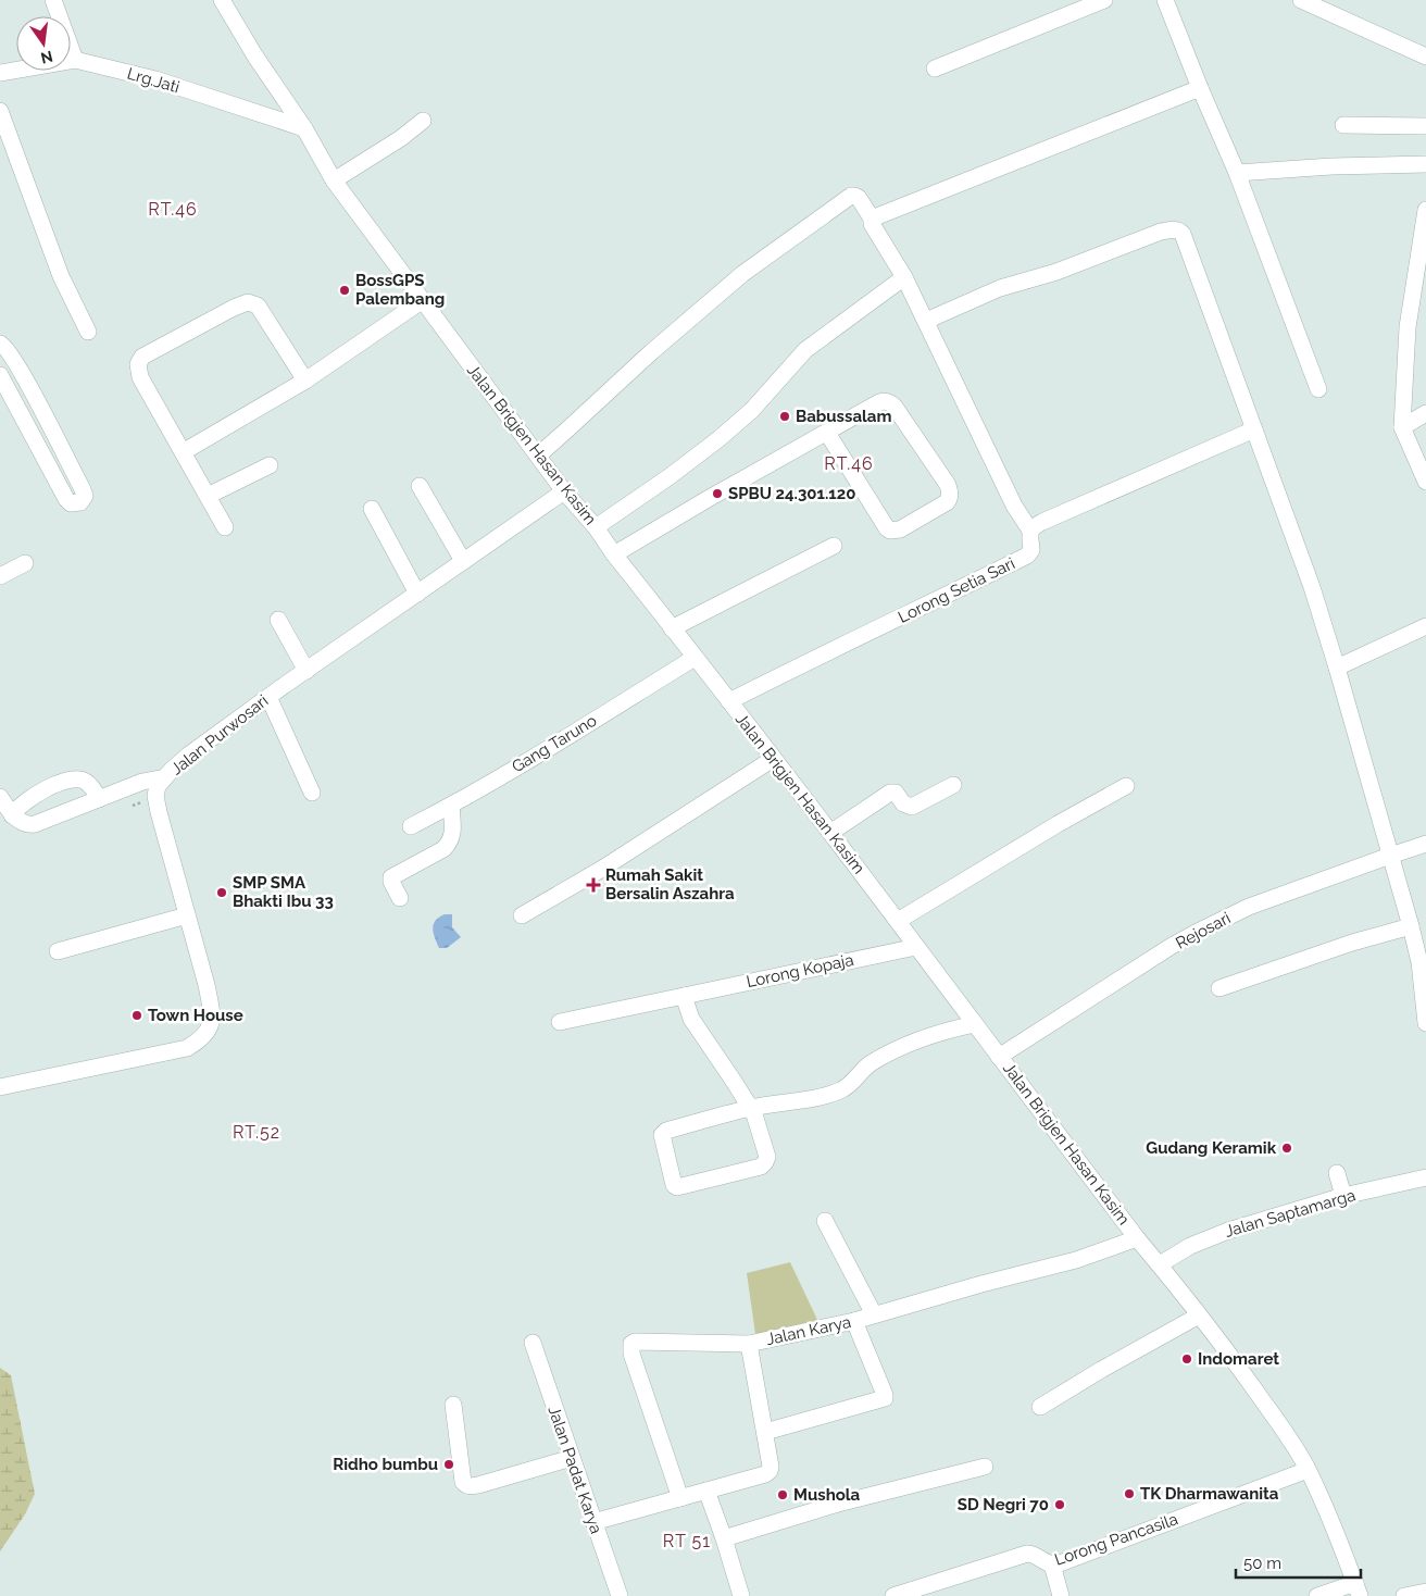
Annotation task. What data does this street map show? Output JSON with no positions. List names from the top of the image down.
{
  "streets": {
    "street": [
      "Lrg.Jati",
      "Jalan Brigjen Hasan Kasim",
      "Lorong Setia Sari",
      "Jalan Purwosari",
      "Gang Taruno",
      "Rejosari",
      "Lorong Kopaja",
      "Jalan Saptamarga",
      "Jalan Karya",
      "Jalan Padat Karya",
      "Lorong Pancasila"
    ]
  },
  "crossings": [
    ["Lrg.Jati", "Jalan Brigjen Hasan Kasim"],
    ["Jalan Brigjen Hasan Kasim", "Lorong Setia Sari"],
    ["Jalan Brigjen Hasan Kasim", "Jalan Purwosari"],
    ["Jalan Brigjen Hasan Kasim", "Gang Taruno"],
    ["Jalan Brigjen Hasan Kasim", "Rejosari"],
    ["Jalan Brigjen Hasan Kasim", "Lorong Kopaja"],
    ["Jalan Brigjen Hasan Kasim", "Jalan Saptamarga"],
    ["Jalan Brigjen Hasan Kasim", "Jalan Karya"],
    ["Jalan Brigjen Hasan Kasim", "Lorong Pancasila"],
    ["Jalan Karya", "Jalan Padat Karya"]
  ],
  "districts": [
    "RT.46",
    "RT.46",
    "RT.52",
    "RT 51"
  ],
  "places": {
    "other": [
      "BossGPS Palembang",
      "Babussalam",
      "SPBU 24.301.120",
      "SMP SMA Bhakti Ibu 33",
      "Town House",
      "Gudang Keramik",
      "Indomaret",
      "Ridho bumbu",
      "TK Dharmawanita",
      "Mushola",
      "SD Negri 70"
    ],
    "health": ["Rumah Sakit Bersalin Aszahra"]
  },
  "scale_bar": "50 m",
  "north": "bottom"
}
